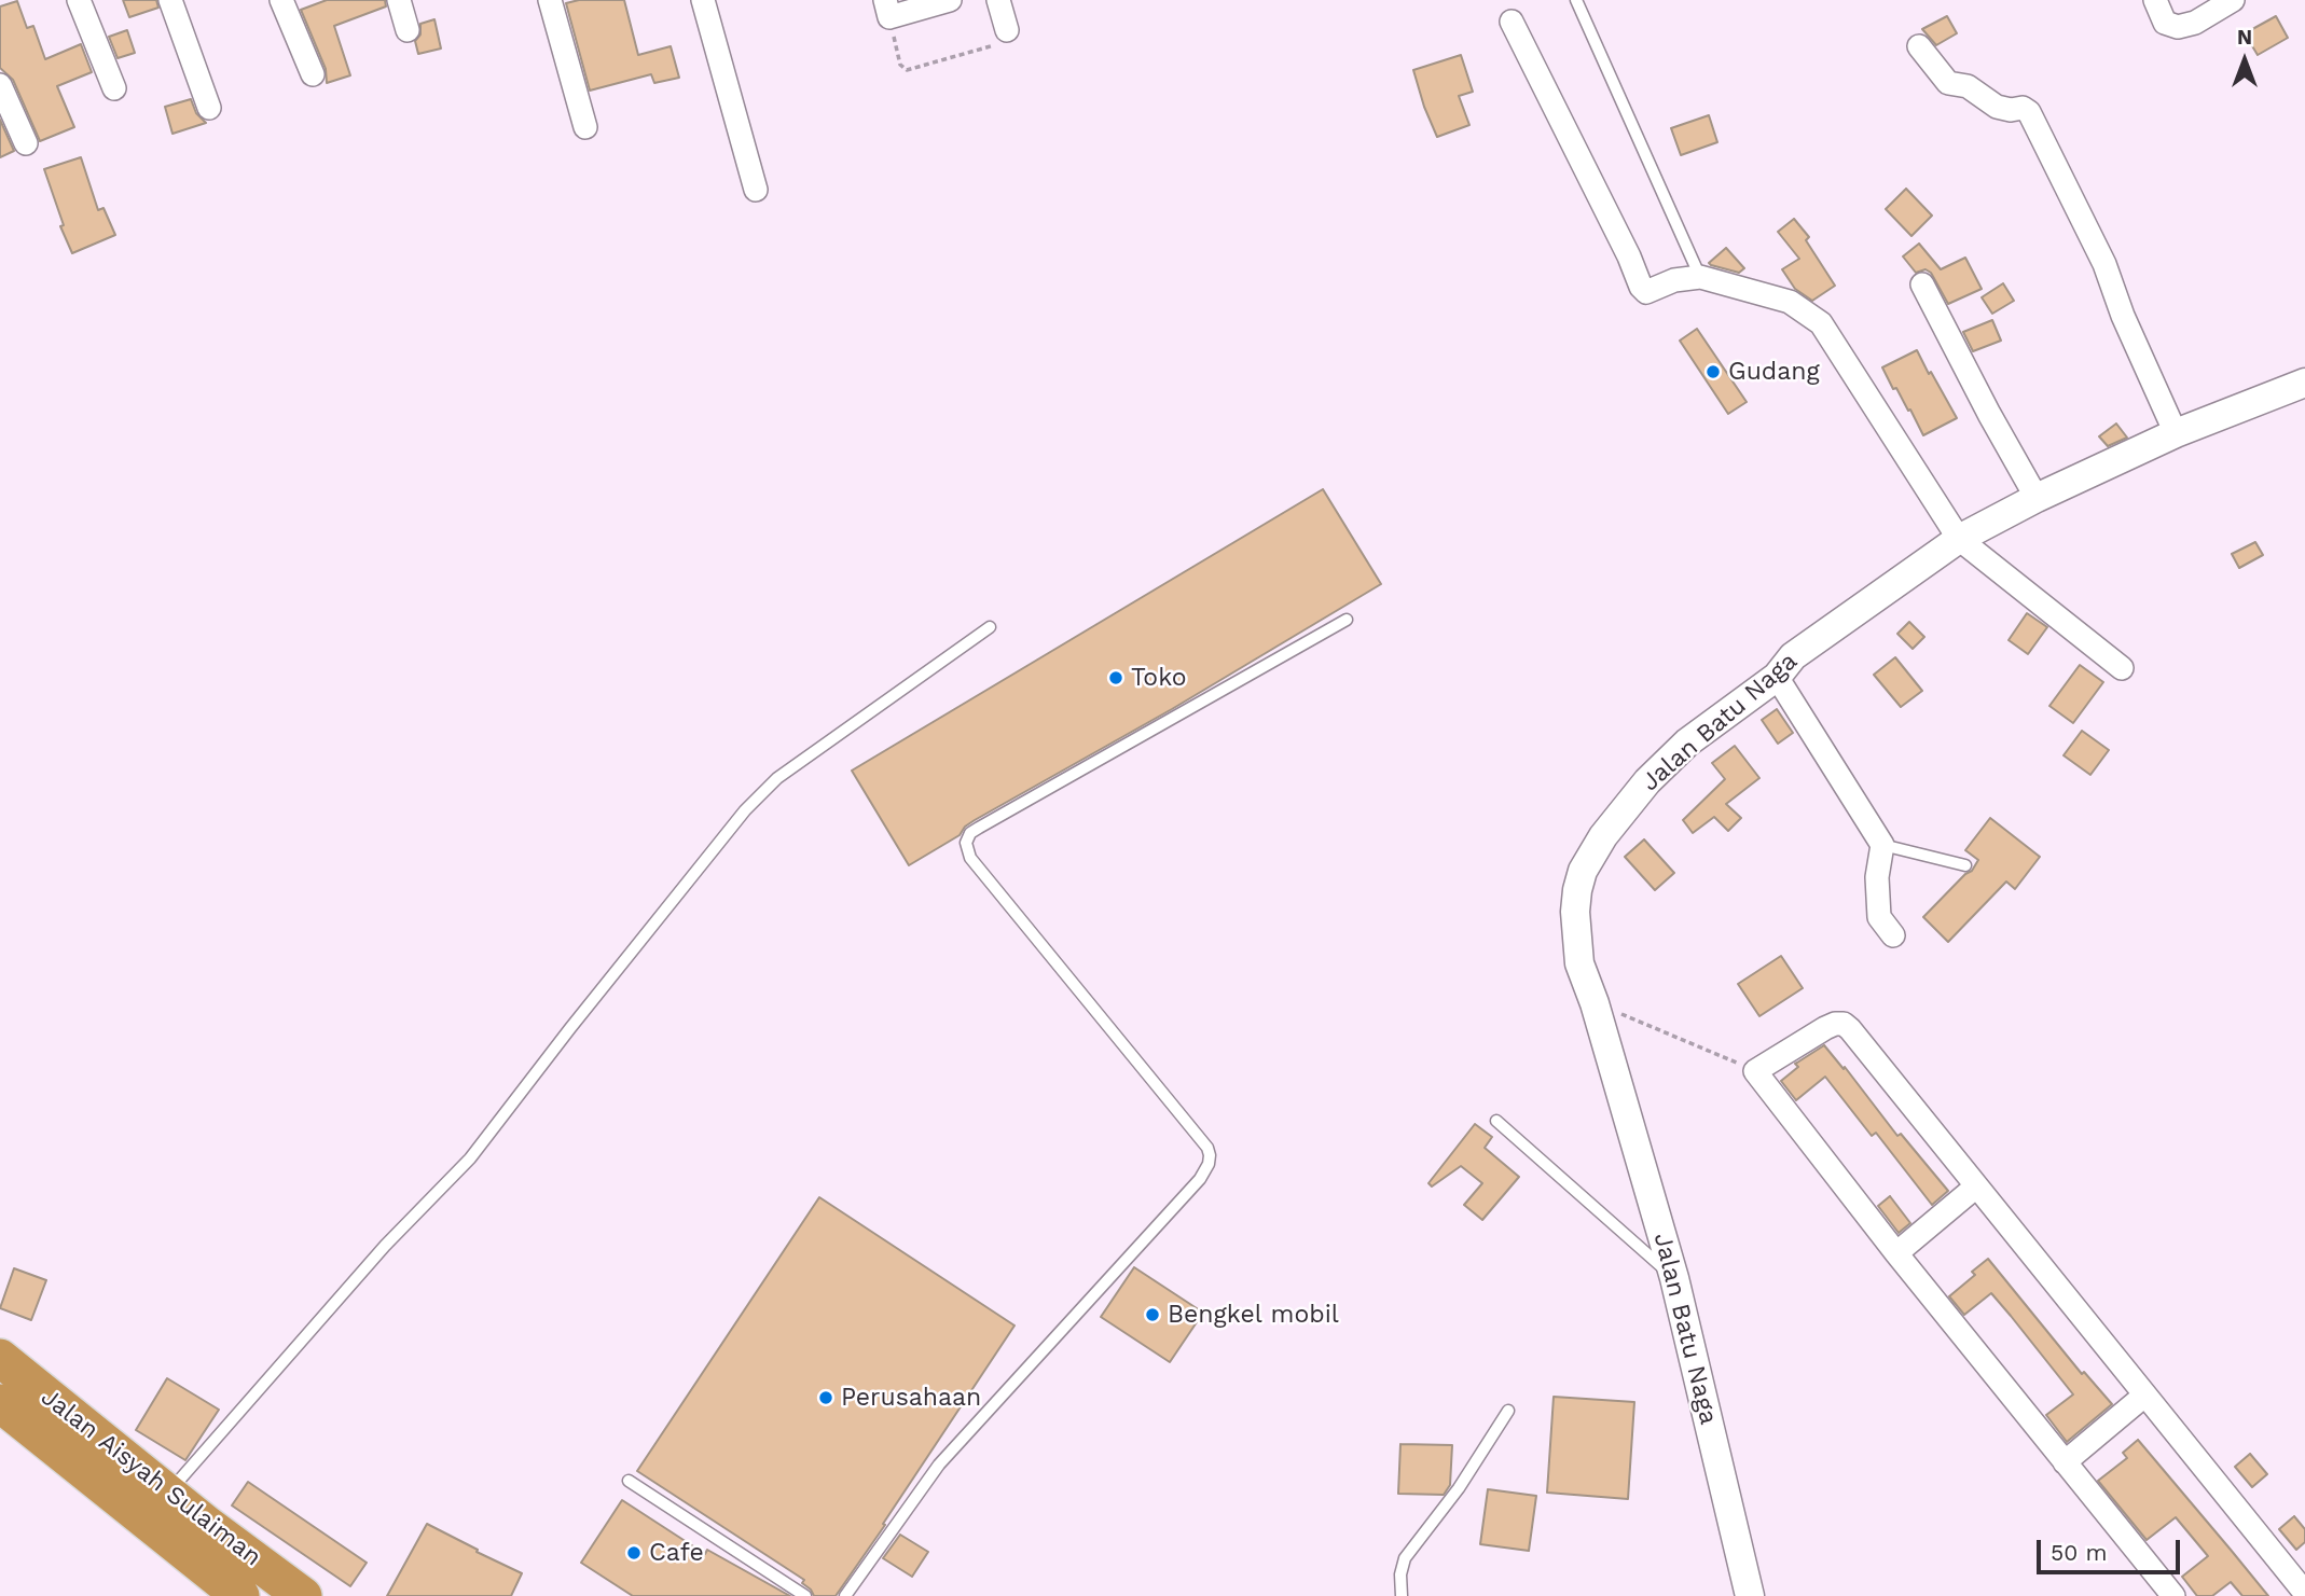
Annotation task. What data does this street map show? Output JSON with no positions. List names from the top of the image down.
{
  "streets": {
    "highway": ["Jalan Aisyah Sulaiman"],
    "street": ["Jalan Batu Naga"]
  },
  "places": [
    "Gudang",
    "Toko",
    "Bengkel mobil",
    "Perusahaan",
    "Cafe"
  ],
  "scale_bar": "50 m",
  "north": "top"
}
